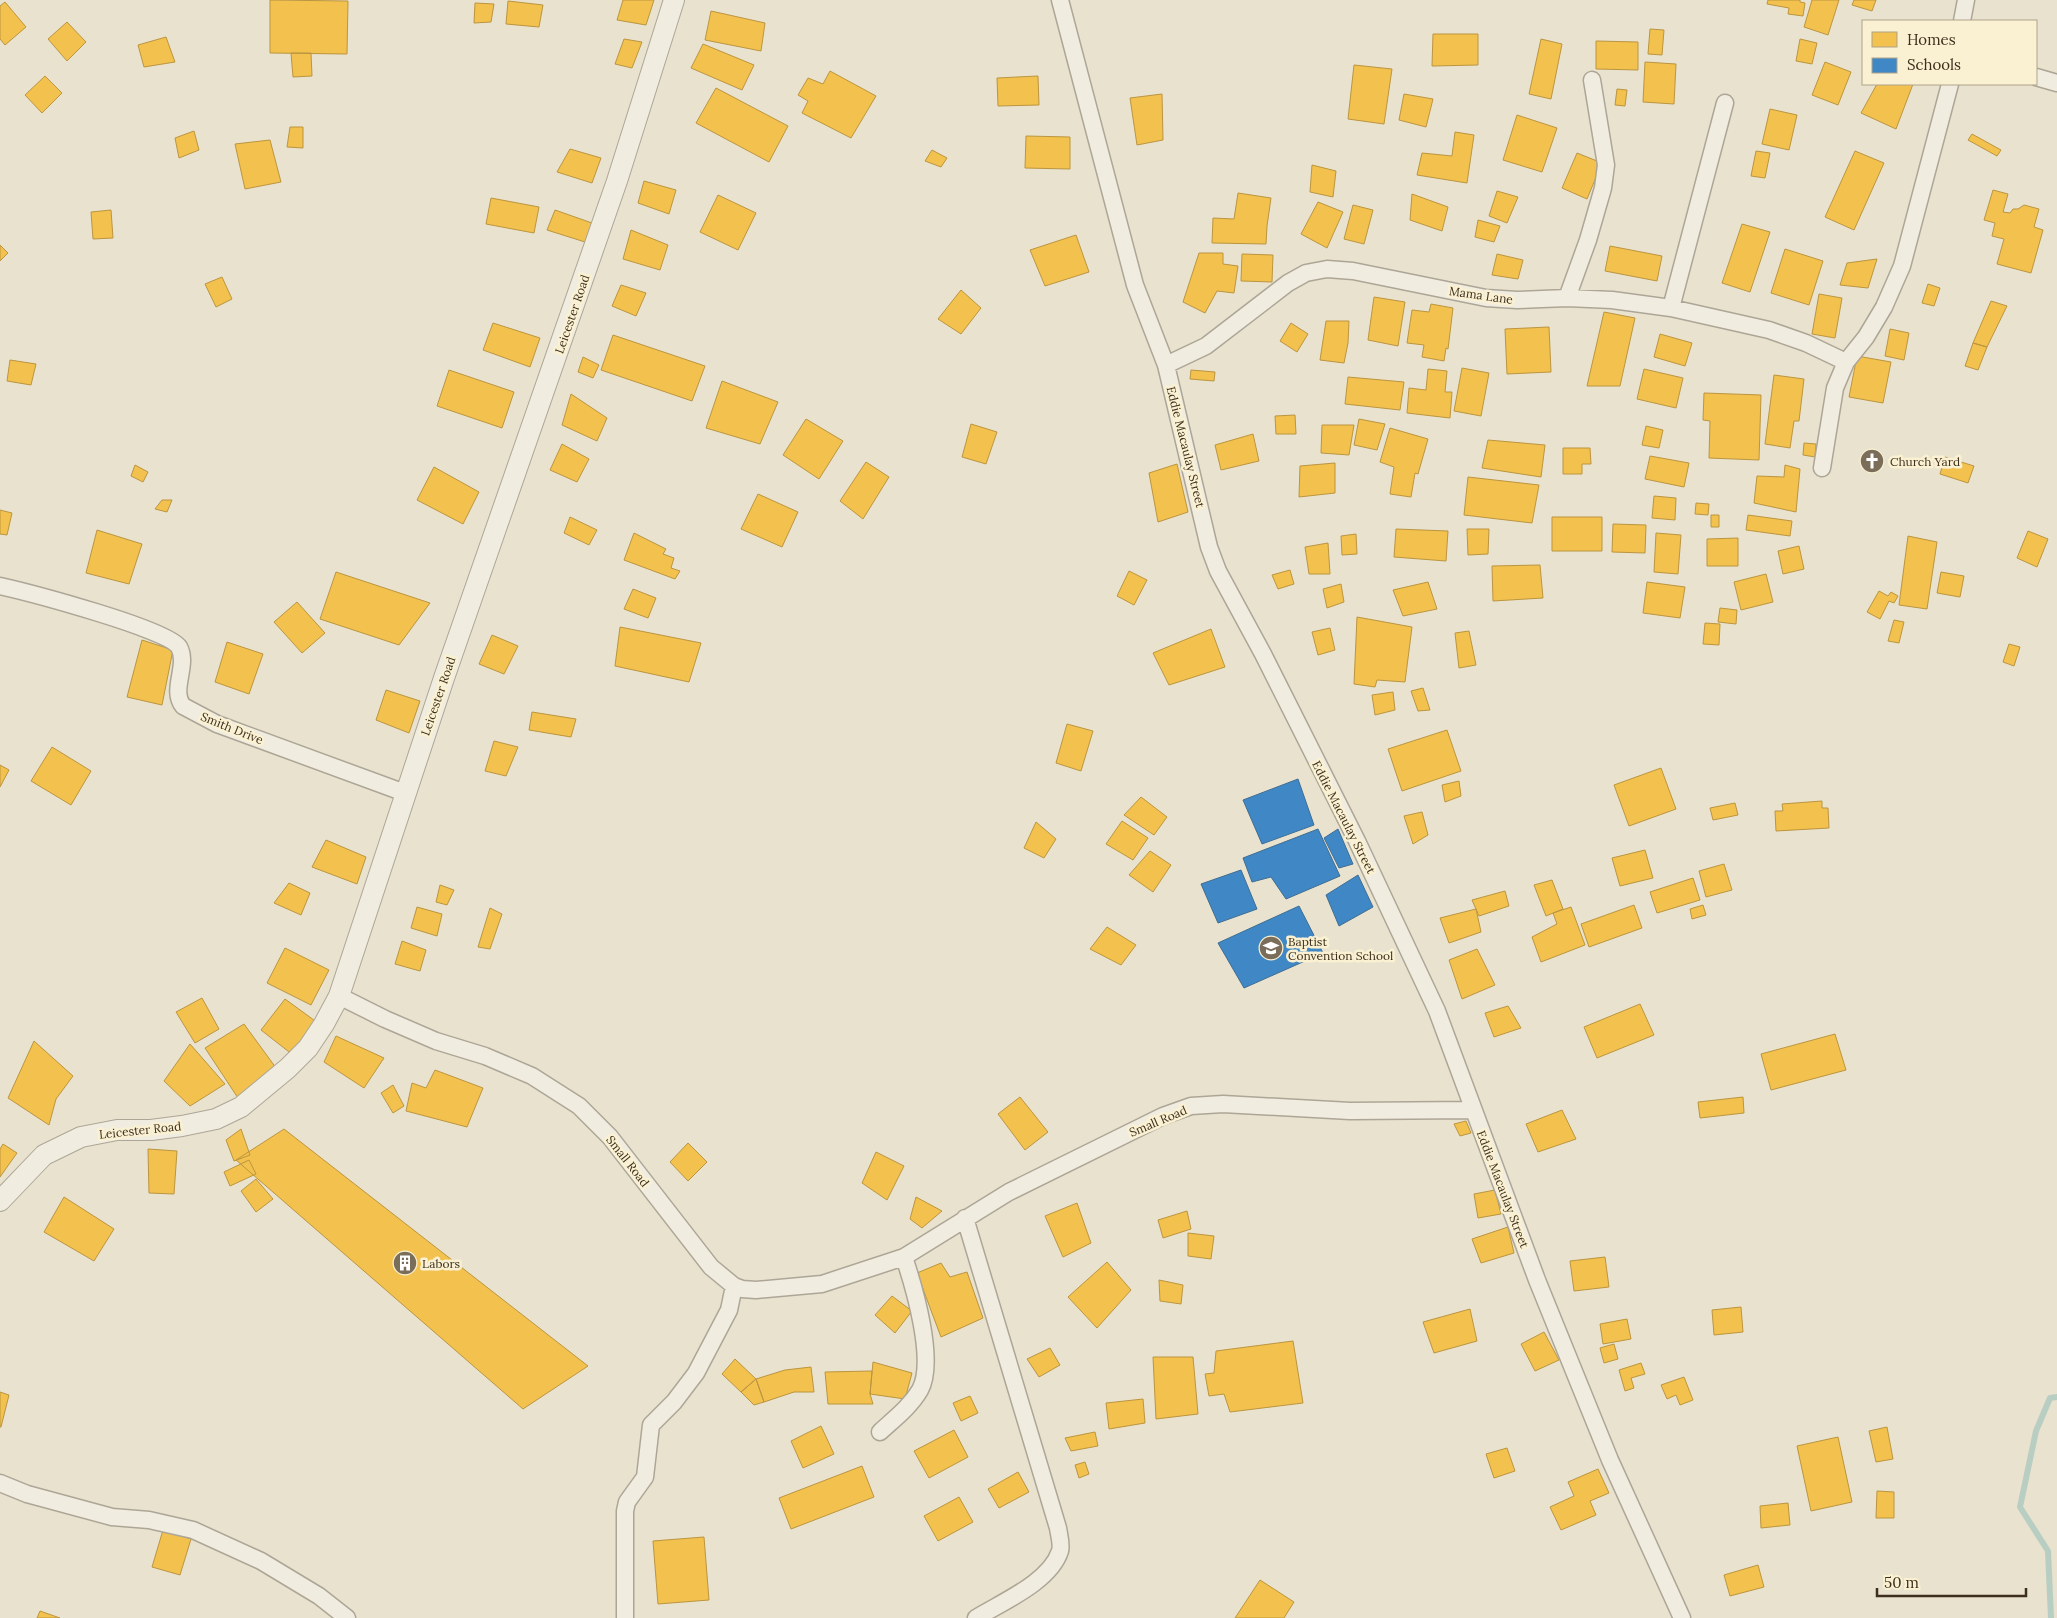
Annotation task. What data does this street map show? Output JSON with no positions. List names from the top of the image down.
{
  "streets": {
    "street": [
      "Mama Lane",
      "Leicester Road",
      "Eddie Macaulay Street",
      "Smith Drive",
      "Small Road"
    ]
  },
  "crossings": [
    ["Mama Lane", "Eddie Macaulay Street"],
    ["Leicester Road", "Smith Drive"],
    ["Leicester Road", "Small Road"],
    ["Eddie Macaulay Street", "Small Road"]
  ],
  "places": {
    "church": ["Church Yard"],
    "school or university": ["Baptist Convention School"],
    "building": ["Labors"]
  },
  "legend": ["Homes", "Schools"],
  "scale_bar": "50 m"
}
